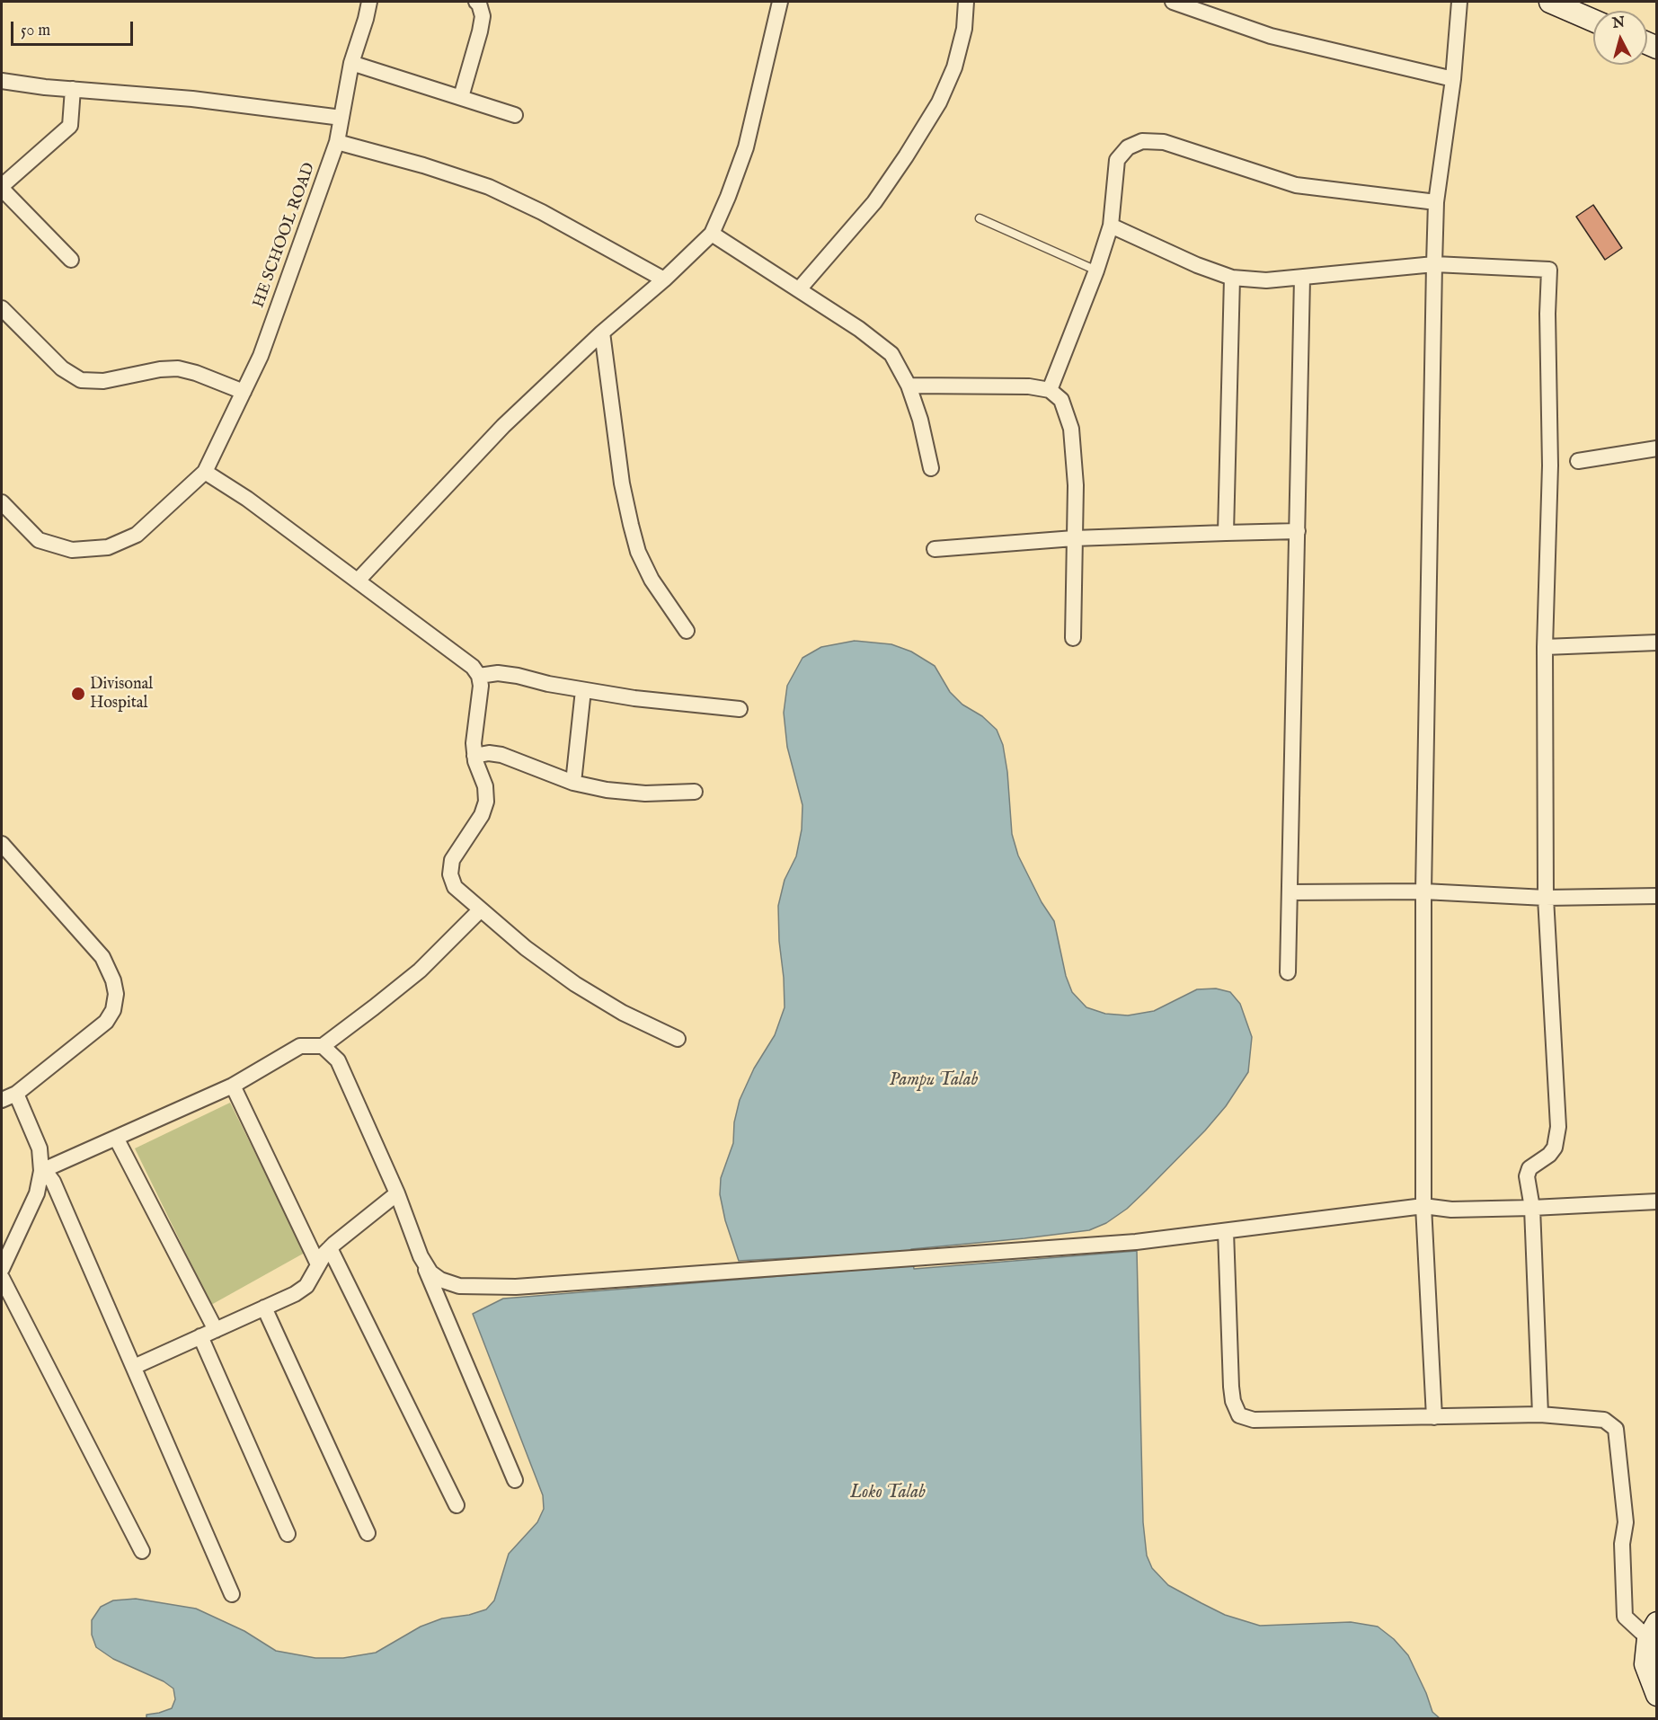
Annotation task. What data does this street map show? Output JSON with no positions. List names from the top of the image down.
{
  "streets": {
    "street": ["HE SCHOOL ROAD"]
  },
  "water": ["Pampu Talab", "Loko Talab"],
  "places": ["Divisonal Hospital"],
  "scale_bar": "50 m",
  "north": "top"
}
